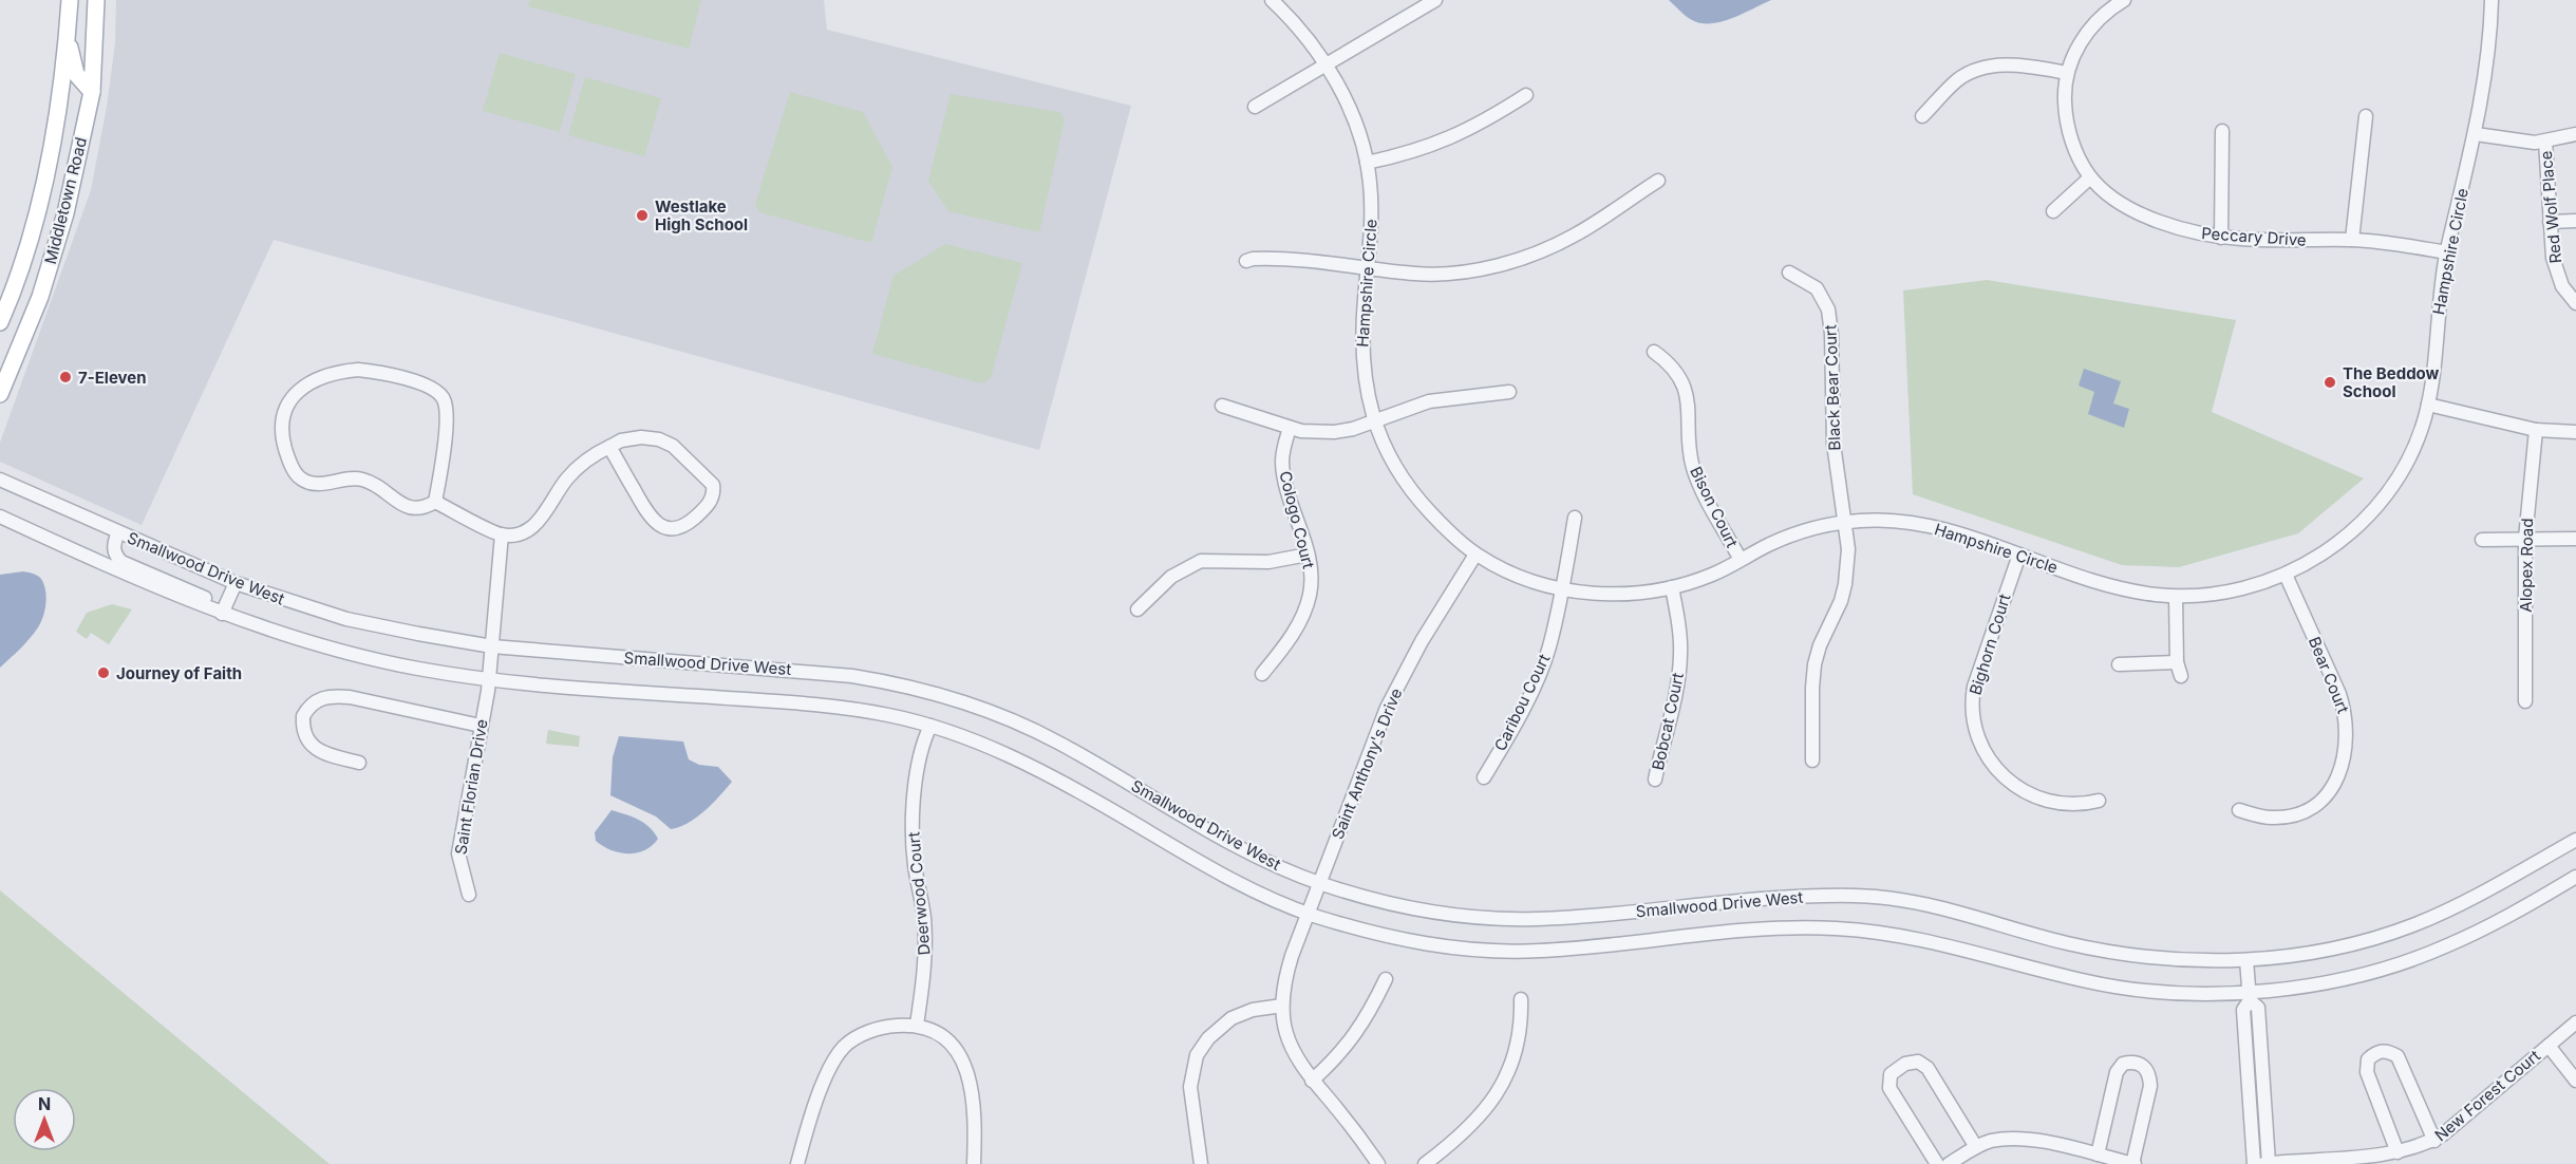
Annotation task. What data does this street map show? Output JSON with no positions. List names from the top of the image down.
{
  "streets": {
    "main road": ["Middletown Road"],
    "street": [
      "Red Wolf Place",
      "Peccary Drive",
      "Hampshire Circle",
      "Black Bear Court",
      "Bison Court",
      "Cologo Court",
      "Alopex Road",
      "Smallwood Drive West",
      "Bighorn Court",
      "Bear Court",
      "Caribou Court",
      "Bobcat Court",
      "Saint Anthony's Drive",
      "Saint Florian Drive",
      "Deerwood Court",
      "New Forest Court"
    ]
  },
  "crossings": [
    ["Peccary Drive", "Hampshire Circle"],
    ["Hampshire Circle", "Black Bear Court"],
    ["Hampshire Circle", "Bison Court"],
    ["Hampshire Circle", "Bighorn Court"],
    ["Hampshire Circle", "Bear Court"],
    ["Hampshire Circle", "Caribou Court"],
    ["Hampshire Circle", "Bobcat Court"],
    ["Hampshire Circle", "Saint Anthony's Drive"],
    ["Smallwood Drive West", "Saint Anthony's Drive"],
    ["Smallwood Drive West", "Saint Florian Drive"],
    ["Smallwood Drive West", "Deerwood Court"]
  ],
  "places": [
    "Westlake High School",
    "7-Eleven",
    "The Beddow School",
    "Journey of Faith"
  ],
  "north": "top"
}
